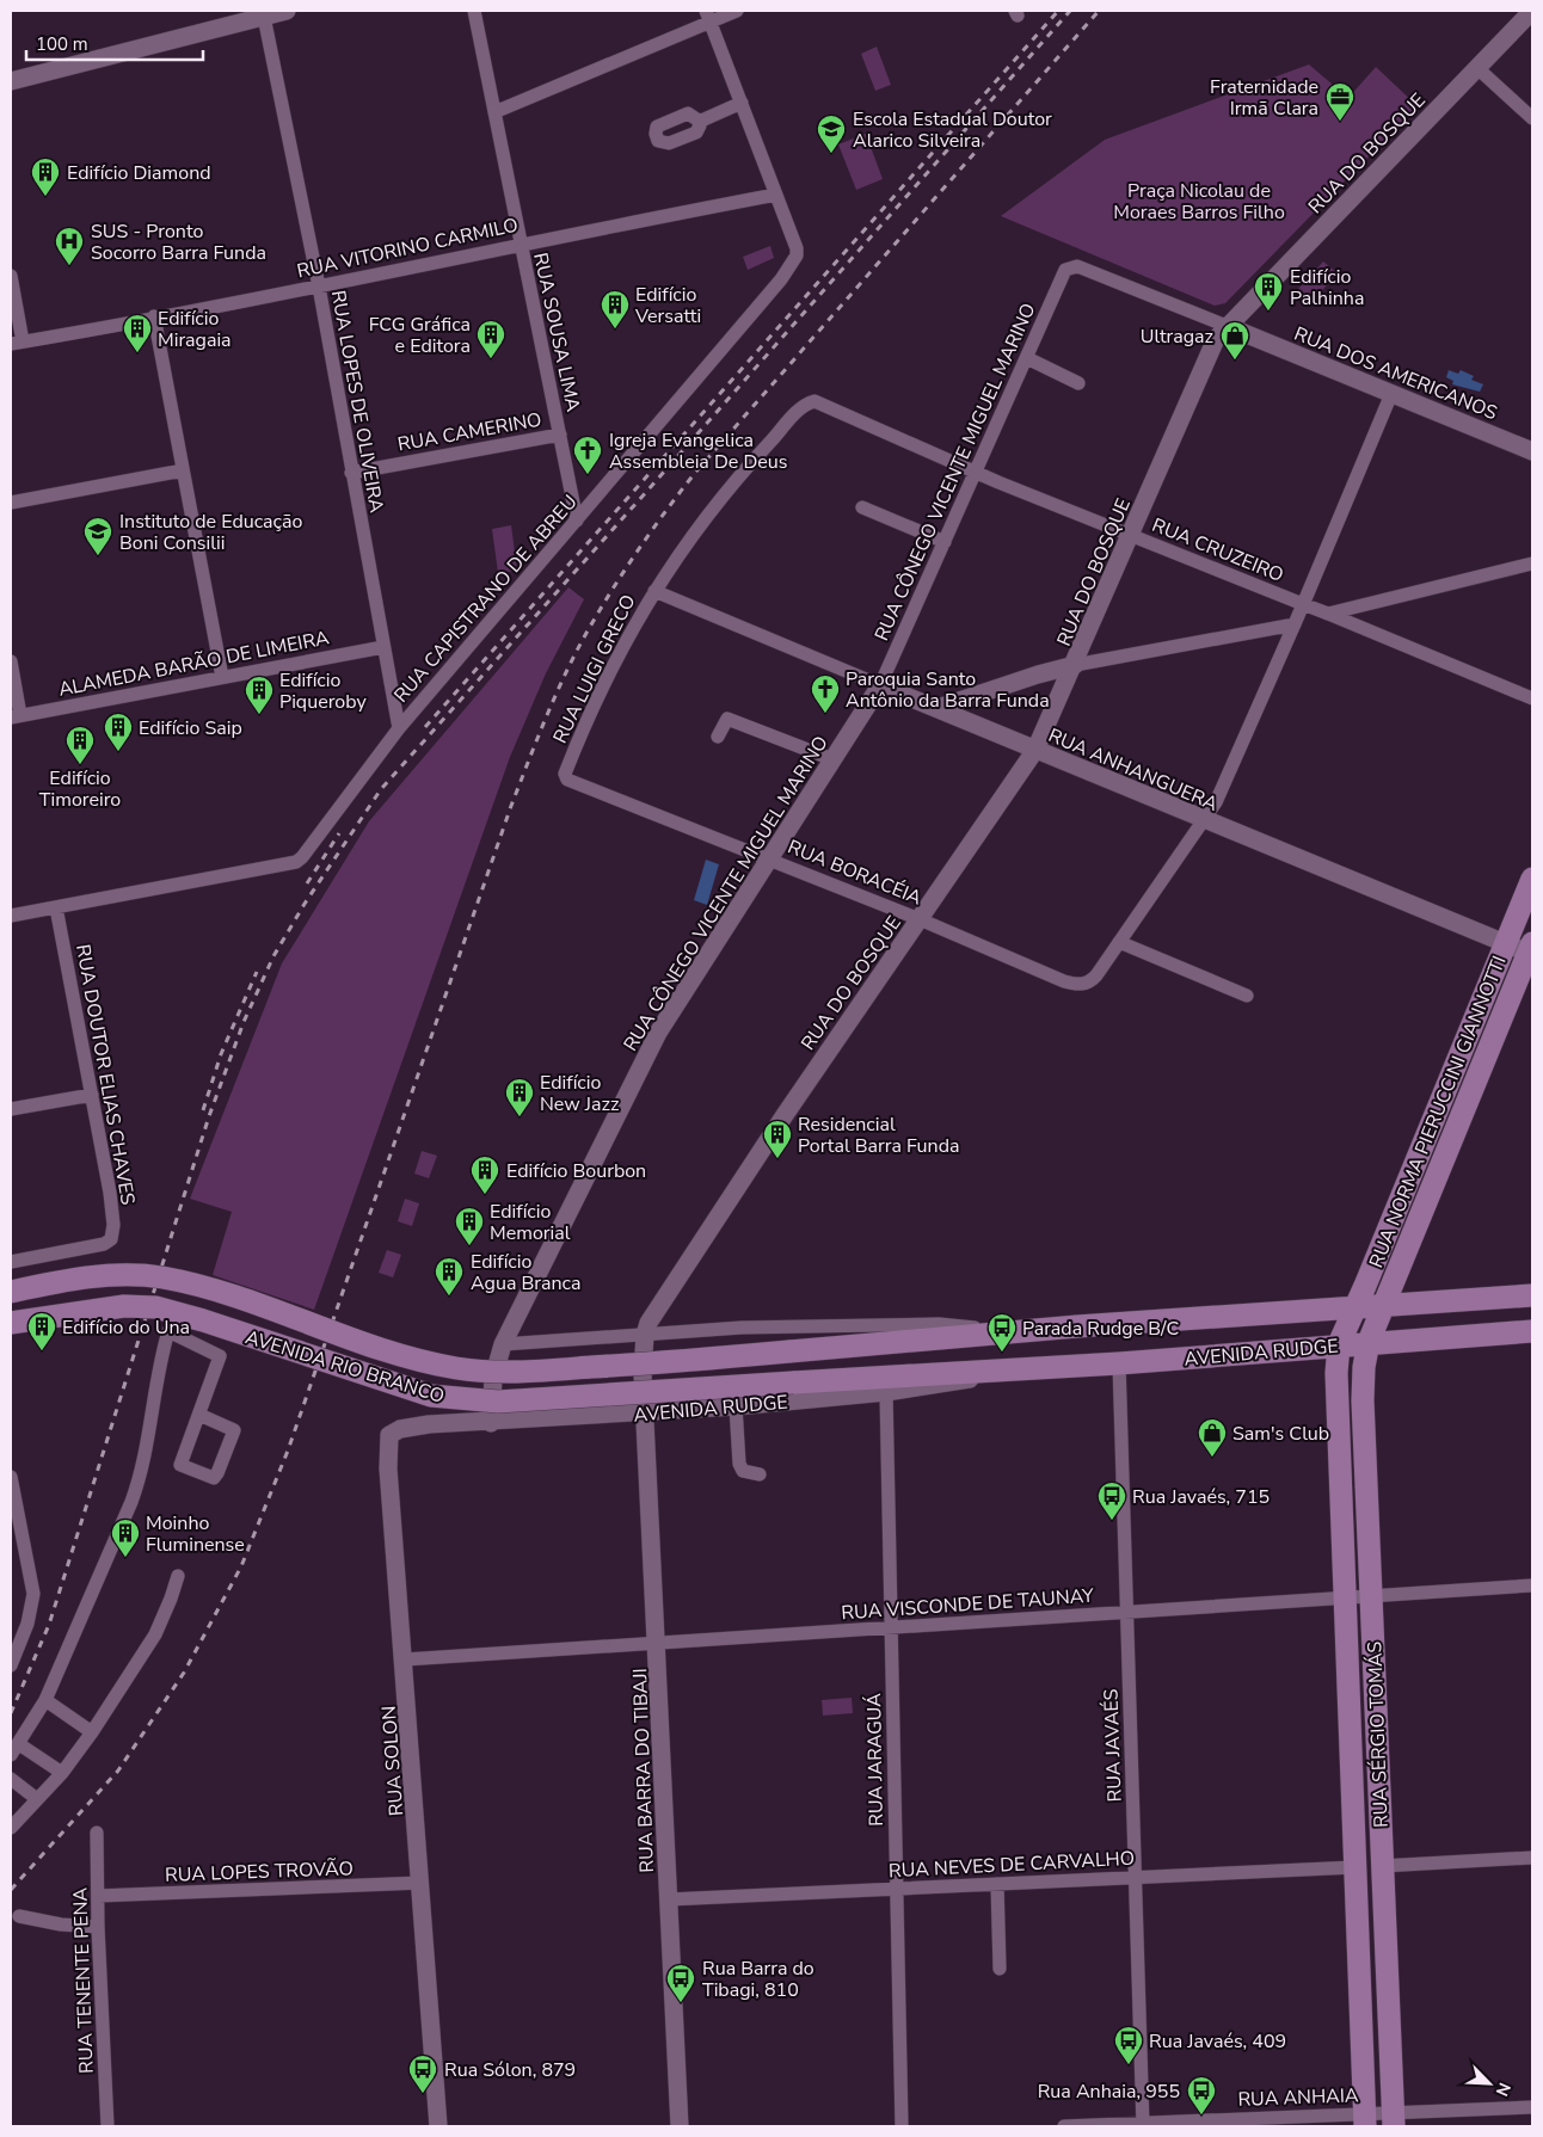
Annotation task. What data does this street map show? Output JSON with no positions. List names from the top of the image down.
{
  "streets": {
    "main road": [
      "RUA NORMA PIERUCCINI GIANNOTTI",
      "AVENIDA RUDGE",
      "AVENIDA RIO BRANCO",
      "RUA SÉRGIO TOMÁS"
    ],
    "street": [
      "RUA DO BOSQUE",
      "RUA VITORINO CARMILO",
      "RUA SOUSA LIMA",
      "RUA DOS AMERICANOS",
      "RUA LOPES DE OLIVEIRA",
      "RUA CAMERINO",
      "RUA CÔNEGO VICENTE MIGUEL MARINO",
      "RUA CRUZEIRO",
      "RUA CAPISTRANO DE ABREU",
      "ALAMEDA BARÃO DE LIMEIRA",
      "RUA LUIGI GRECO",
      "RUA ANHANGUERA",
      "RUA BORACÉIA",
      "RUA DOUTOR ELIAS CHAVES",
      "RUA VISCONDE DE TAUNAY",
      "RUA JAVAÉS",
      "RUA JARAGUÁ",
      "RUA SOLON",
      "RUA BARRA DO TIBAJI",
      "RUA NEVES DE CARVALHO",
      "RUA LOPES TROVÃO",
      "RUA TENENTE PENA",
      "RUA ANHAIA"
    ]
  },
  "crossings": [
    ["RUA DO BOSQUE", "RUA DOS AMERICANOS"],
    ["RUA DO BOSQUE", "RUA CRUZEIRO"],
    ["RUA DO BOSQUE", "RUA ANHANGUERA"],
    ["RUA DO BOSQUE", "RUA BORACÉIA"],
    ["RUA DO BOSQUE", "AVENIDA RUDGE"],
    ["RUA DO BOSQUE", "RUA BARRA DO TIBAJI"],
    ["RUA VITORINO CARMILO", "RUA SOUSA LIMA"],
    ["RUA VITORINO CARMILO", "RUA LOPES DE OLIVEIRA"],
    ["RUA VITORINO CARMILO", "RUA CAPISTRANO DE ABREU"],
    ["RUA SOUSA LIMA", "RUA CAMERINO"],
    ["RUA SOUSA LIMA", "RUA CAPISTRANO DE ABREU"],
    ["RUA DOS AMERICANOS", "RUA CÔNEGO VICENTE MIGUEL MARINO"],
    ["RUA LOPES DE OLIVEIRA", "RUA CAMERINO"],
    ["RUA LOPES DE OLIVEIRA", "RUA CAPISTRANO DE ABREU"],
    ["RUA LOPES DE OLIVEIRA", "ALAMEDA BARÃO DE LIMEIRA"],
    ["RUA CÔNEGO VICENTE MIGUEL MARINO", "RUA CRUZEIRO"],
    ["RUA CÔNEGO VICENTE MIGUEL MARINO", "RUA ANHANGUERA"],
    ["RUA CÔNEGO VICENTE MIGUEL MARINO", "RUA BORACÉIA"],
    ["RUA CÔNEGO VICENTE MIGUEL MARINO", "AVENIDA RUDGE"],
    ["RUA CRUZEIRO", "RUA LUIGI GRECO"],
    ["RUA CAPISTRANO DE ABREU", "RUA DOUTOR ELIAS CHAVES"],
    ["RUA LUIGI GRECO", "RUA ANHANGUERA"],
    ["RUA LUIGI GRECO", "RUA BORACÉIA"],
    ["RUA ANHANGUERA", "RUA NORMA PIERUCCINI GIANNOTTI"],
    ["RUA NORMA PIERUCCINI GIANNOTTI", "AVENIDA RUDGE"],
    ["RUA NORMA PIERUCCINI GIANNOTTI", "RUA SÉRGIO TOMÁS"],
    ["AVENIDA RUDGE", "AVENIDA RIO BRANCO"],
    ["AVENIDA RUDGE", "RUA SÉRGIO TOMÁS"],
    ["AVENIDA RUDGE", "RUA JAVAÉS"],
    ["AVENIDA RUDGE", "RUA JARAGUÁ"],
    ["AVENIDA RUDGE", "RUA SOLON"],
    ["AVENIDA RUDGE", "RUA BARRA DO TIBAJI"],
    ["RUA VISCONDE DE TAUNAY", "RUA SÉRGIO TOMÁS"],
    ["RUA VISCONDE DE TAUNAY", "RUA JAVAÉS"],
    ["RUA VISCONDE DE TAUNAY", "RUA JARAGUÁ"],
    ["RUA VISCONDE DE TAUNAY", "RUA SOLON"],
    ["RUA VISCONDE DE TAUNAY", "RUA BARRA DO TIBAJI"],
    ["RUA SÉRGIO TOMÁS", "RUA NEVES DE CARVALHO"],
    ["RUA SÉRGIO TOMÁS", "RUA ANHAIA"],
    ["RUA JAVAÉS", "RUA NEVES DE CARVALHO"],
    ["RUA JAVAÉS", "RUA ANHAIA"],
    ["RUA JARAGUÁ", "RUA NEVES DE CARVALHO"],
    ["RUA SOLON", "RUA LOPES TROVÃO"],
    ["RUA BARRA DO TIBAJI", "RUA NEVES DE CARVALHO"],
    ["RUA LOPES TROVÃO", "RUA TENENTE PENA"]
  ],
  "parks": ["Praça Nicolau de Moraes Barros Filho"],
  "places": {
    "office": ["Fraternidade Irmã Clara"],
    "school or university": ["Escola Estadual Doutor Alarico Silveira", "Instituto de Educação Boni Consilii"],
    "building": [
      "Edifício Diamond",
      "Edifício Palhinha",
      "Edifício Versatti",
      "Edifício Miragaia",
      "FCG Gráfica e Editora",
      "Edifício Piqueroby",
      "Edifício Saip",
      "Edifício Timoreiro",
      "Edifício New Jazz",
      "Residencial Portal Barra Funda",
      "Edifício Bourbon",
      "Edifício Memorial",
      "Edifício Agua Branca",
      "Edifício do Una",
      "Moinho Fluminense"
    ],
    "hospital": ["SUS - Pronto Socorro Barra Funda"],
    "shop": ["Ultragaz", "Sam's Club"],
    "church": ["Igreja Evangelica Assembleia De Deus", "Paroquia Santo Antônio da Barra Funda"],
    "bus stop": [
      "Parada Rudge B/C",
      "Rua Javaés, 715",
      "Rua Barra do Tibagi, 810",
      "Rua Javaés, 409",
      "Rua Sólon, 879",
      "Rua Anhaia, 955"
    ]
  },
  "scale_bar": "100 m",
  "north": "bottom right"
}
